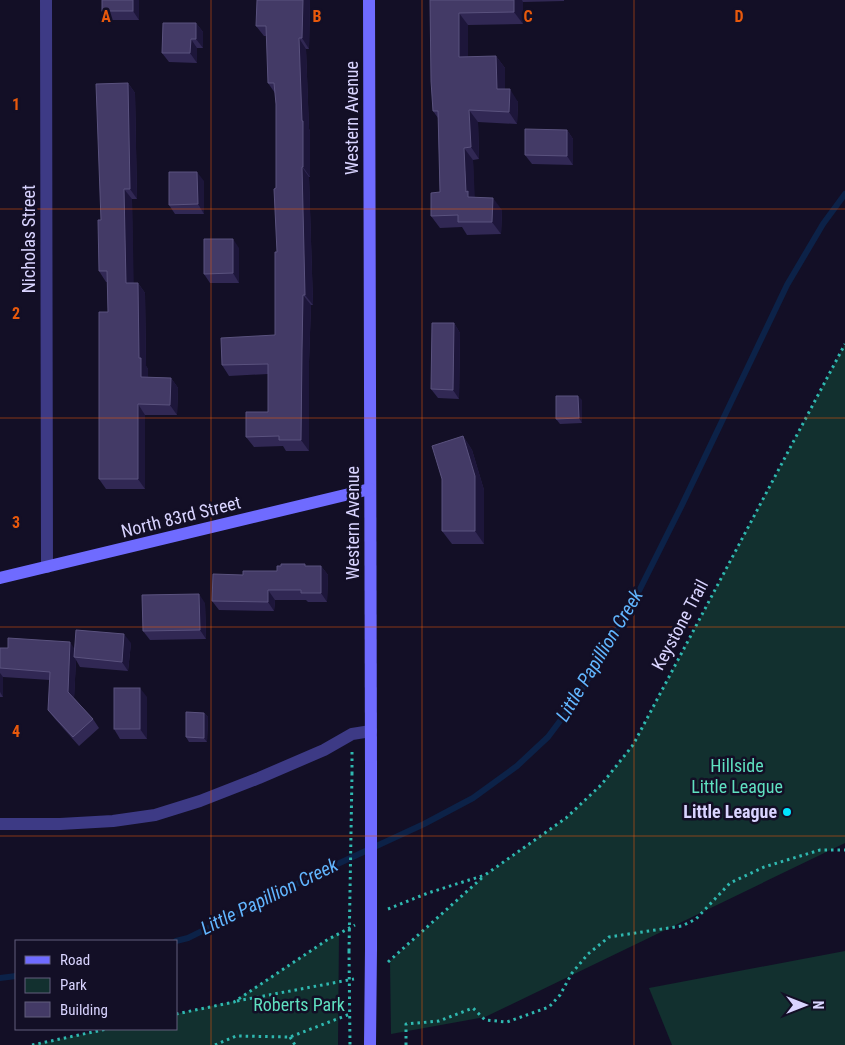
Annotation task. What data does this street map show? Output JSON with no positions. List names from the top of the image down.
{
  "streets": {
    "street": ["Western Avenue", "Nicholas Street", "North 83rd Street"],
    "path": ["Keystone Trail"]
  },
  "crossings": [
    ["Western Avenue", "North 83rd Street"],
    ["Nicholas Street", "North 83rd Street"]
  ],
  "water": ["Little Papillion Creek"],
  "parks": ["Hillside Little League", "Roberts Park"],
  "places": ["Little League"],
  "legend": ["Road", "Park", "Building"],
  "north": "right",
  "grid": {
    "columns": [
      "A",
      "B",
      "C",
      "D"
    ],
    "rows": [
      "1",
      "2",
      "3",
      "4"
    ]
  }
}
